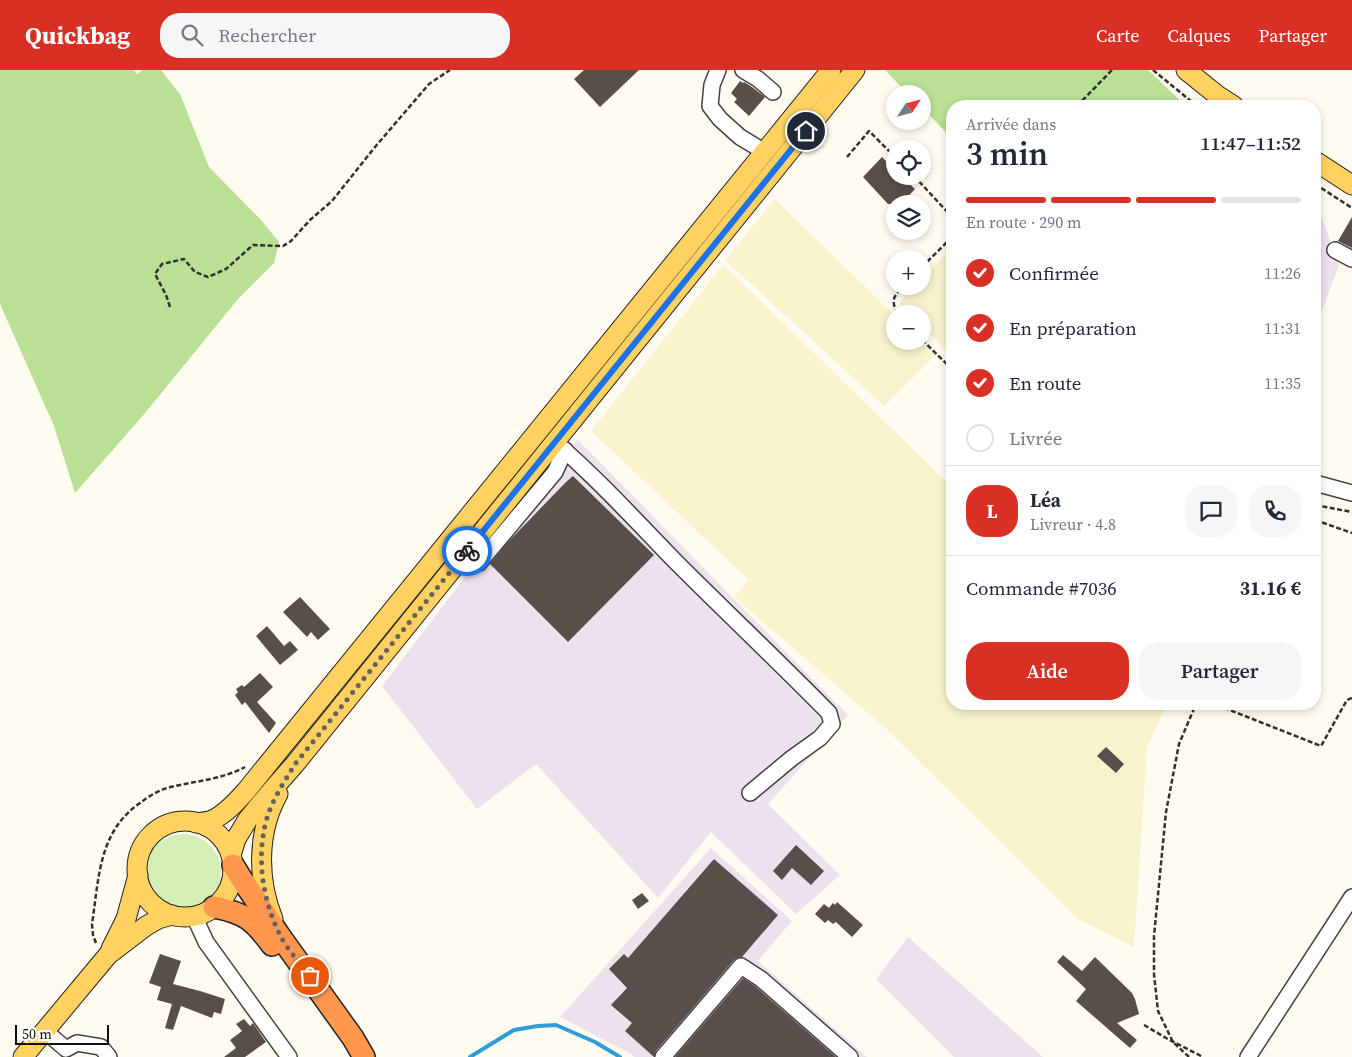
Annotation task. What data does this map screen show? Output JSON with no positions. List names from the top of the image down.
{
  "scale_bar": "50 m",
  "north": "top right",
  "page": {
    "header": "Quickbag",
    "search": "Rechercher",
    "nav": ["Carte", "Calques", "Partager"],
    "map_buttons": ["+", "−"],
    "heading": ["3 min", "Arrivée dans", "11:47–11:52"],
    "panel": [
      "Léa",
      "Livreur · 4.8",
      "Commande #7036",
      "31.16 €"
    ],
    "bar": "En route · 290 m",
    "list": [
      ["Confirmée", "11:26"],
      ["En préparation", "11:31"],
      ["En route", "11:35"],
      "Livrée"
    ],
    "round": "L",
    "buttons": ["Aide", "Partager"],
    "scale": "50 m"
  }
}
